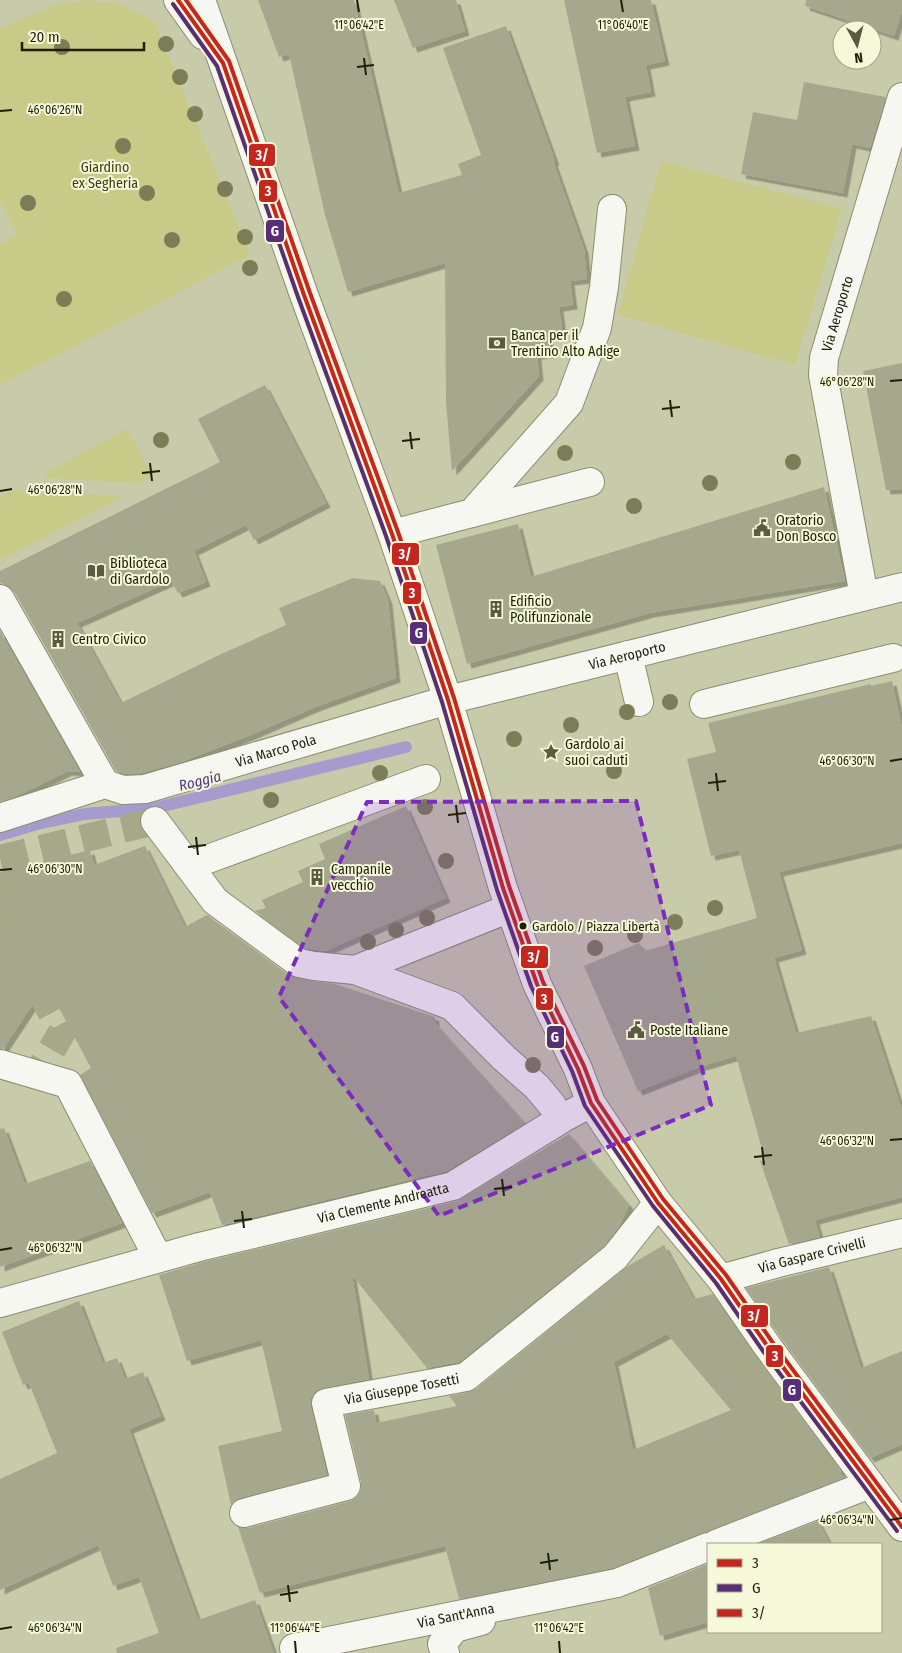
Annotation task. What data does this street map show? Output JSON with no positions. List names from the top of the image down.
{
  "streets": {
    "street": [
      "Via Aeroporto",
      "Via Marco Pola",
      "Via Clemente Andreatta",
      "Via Gaspare Crivelli",
      "Via Giuseppe Tosetti",
      "Via Sant'Anna"
    ]
  },
  "crossings": [
    ["Via Aeroporto", "Via Marco Pola"]
  ],
  "water": ["Roggia"],
  "parks": ["Giardino ex Segheria"],
  "places": {
    "bank": ["Banca per il Trentino Alto Adige"],
    "public building": ["Oratorio Don Bosco", "Poste Italiane"],
    "library": ["Biblioteca di Gardolo"],
    "building": ["Edificio Polifunzionale", "Centro Civico", "Campanile vecchio"],
    "place": ["Gardolo ai suoi caduti"],
    "other": ["Gardolo / Piazza Libertà"]
  },
  "lines": ["transit line 3", "transit line 3/", "transit line G"],
  "legend": ["3", "G", "3/"],
  "scale_bar": "20 m",
  "north": "bottom",
  "coordinates": [
    "11°06'42\"E",
    "11°06'40\"E",
    "46°06'26\"N",
    "46°06'28\"N",
    "46°06'30\"N",
    "46°06'32\"N",
    "46°06'34\"N",
    "11°06'44\"E"
  ]
}
